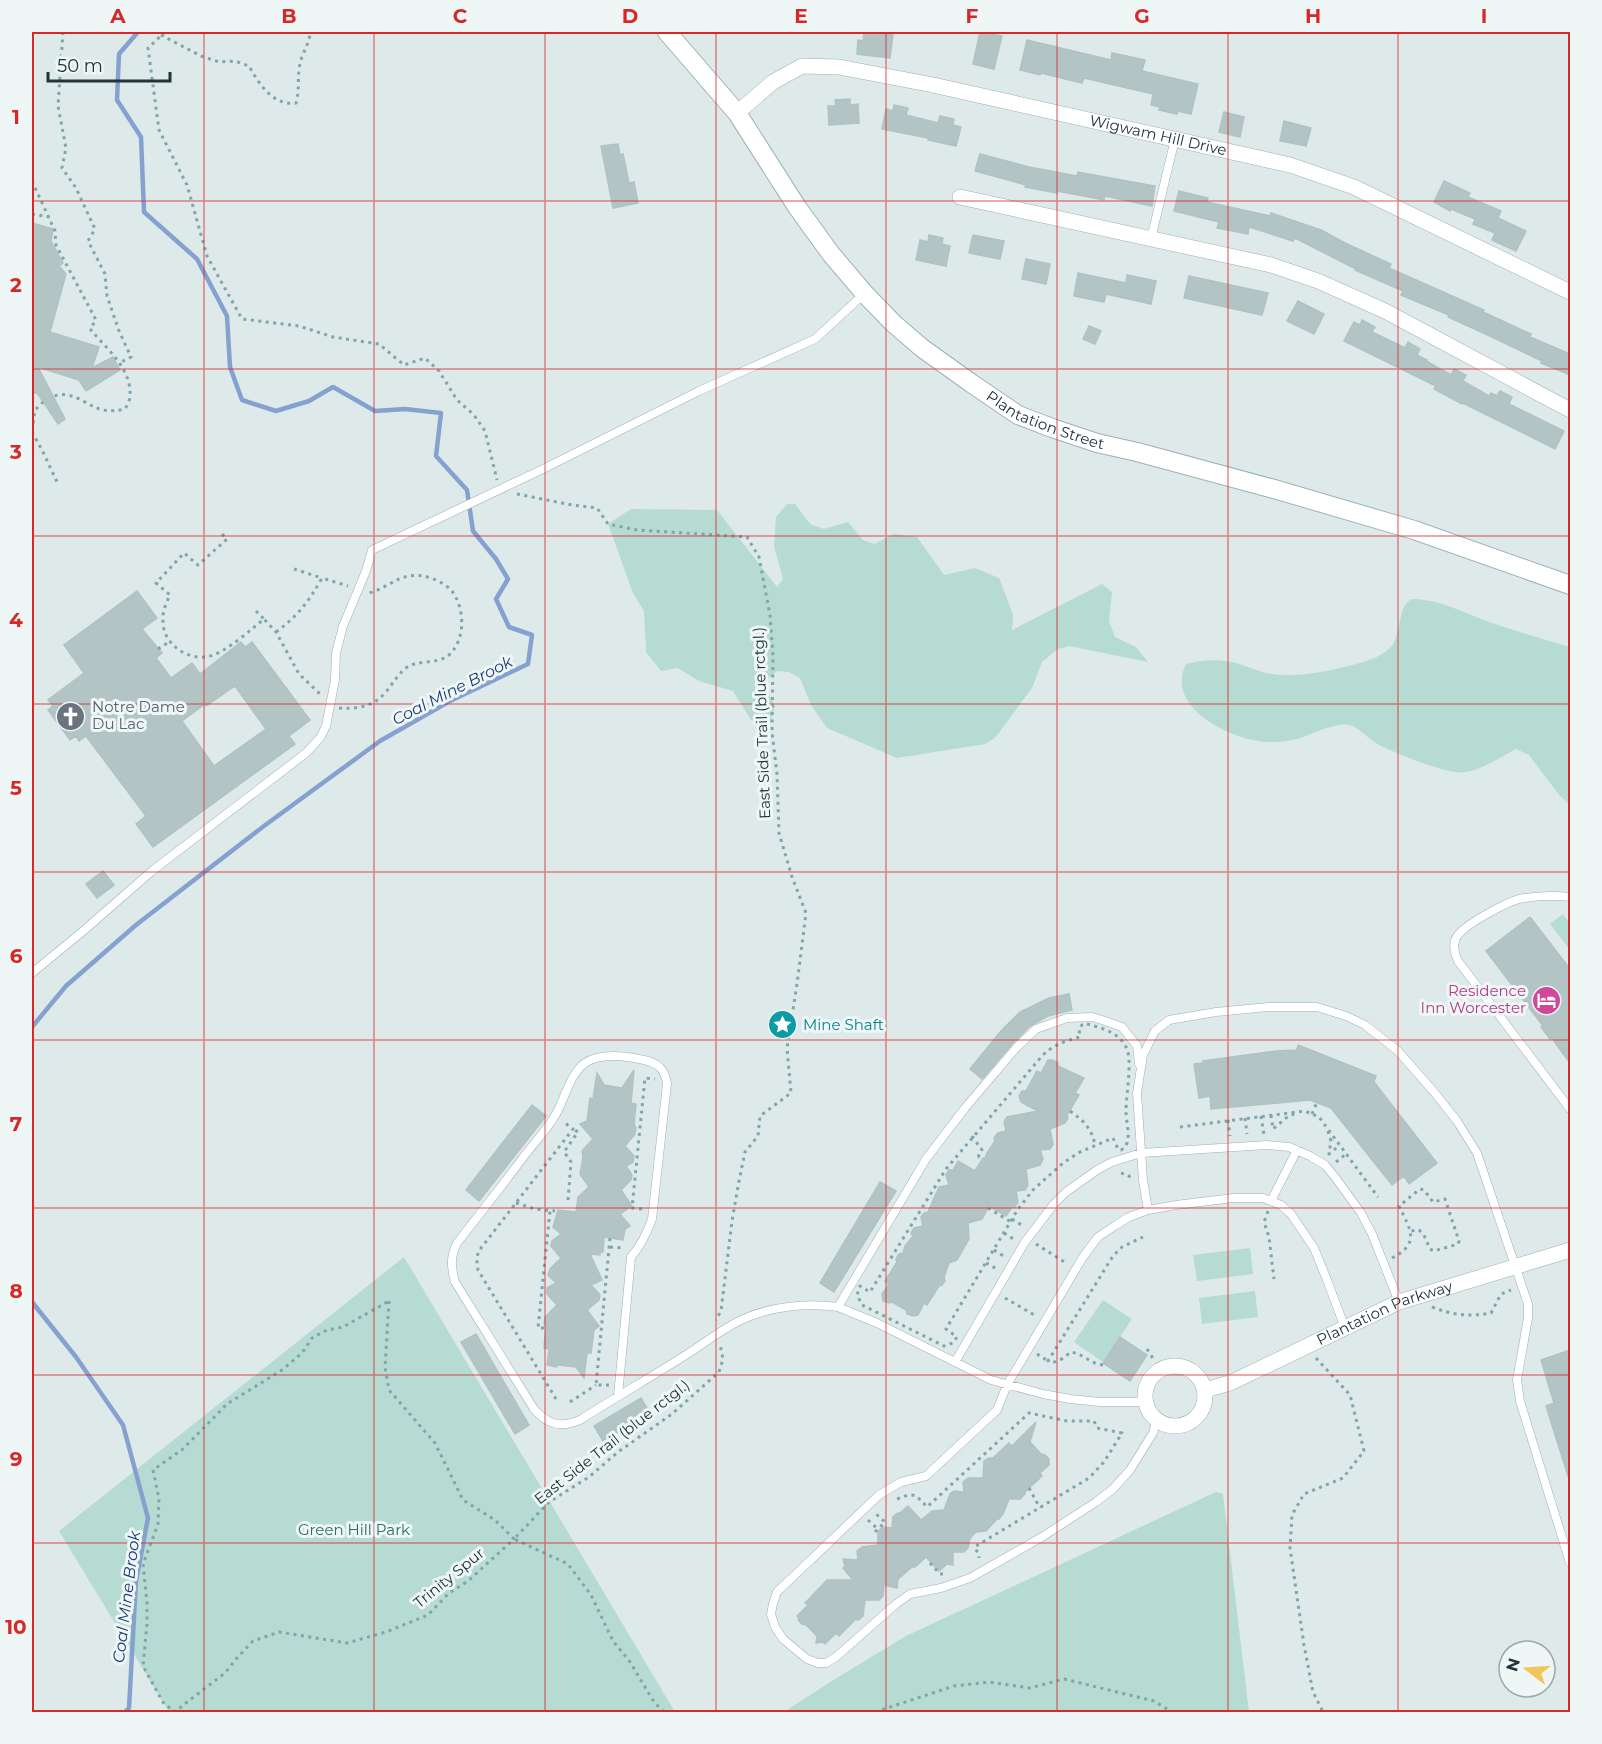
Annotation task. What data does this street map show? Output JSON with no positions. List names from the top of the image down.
{
  "streets": {
    "main road": ["Plantation Street"],
    "street": ["Wigwam Hill Drive", "Plantation Parkway"],
    "path": ["East Side Trail (blue rctgl.)", "Trinity Spur"]
  },
  "crossings": [
    ["Wigwam Hill Drive", "Plantation Street"],
    ["East Side Trail (blue rctgl.)", "Trinity Spur"]
  ],
  "water": ["Coal Mine Brook"],
  "parks": ["Green Hill Park"],
  "places": {
    "church": ["Notre Dame Du Lac"],
    "hotel": ["Residence Inn Worcester"],
    "place": ["Mine Shaft"]
  },
  "scale_bar": "50 m",
  "north": "left",
  "grid": {
    "columns": [
      "A",
      "B",
      "C",
      "D",
      "E",
      "F",
      "G",
      "H",
      "I"
    ],
    "rows": [
      "1",
      "2",
      "3",
      "4",
      "5",
      "6",
      "7",
      "8",
      "9",
      "10"
    ]
  }
}
